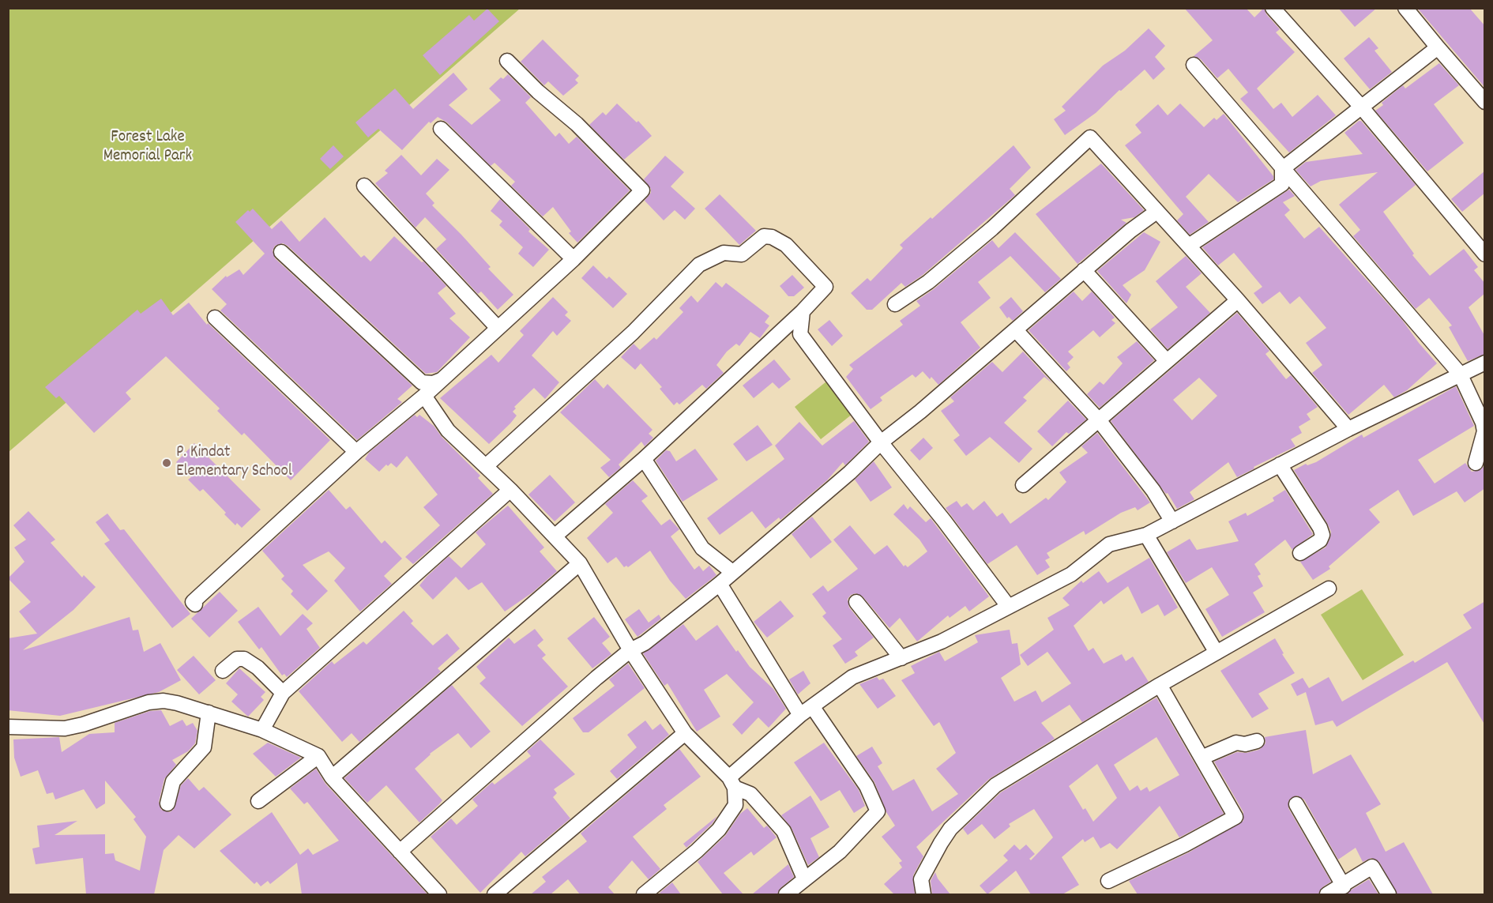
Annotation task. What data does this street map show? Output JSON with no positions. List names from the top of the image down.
{
  "parks": ["Forest Lake Memorial Park"],
  "places": ["P. Kindat Elementary School"]
}
